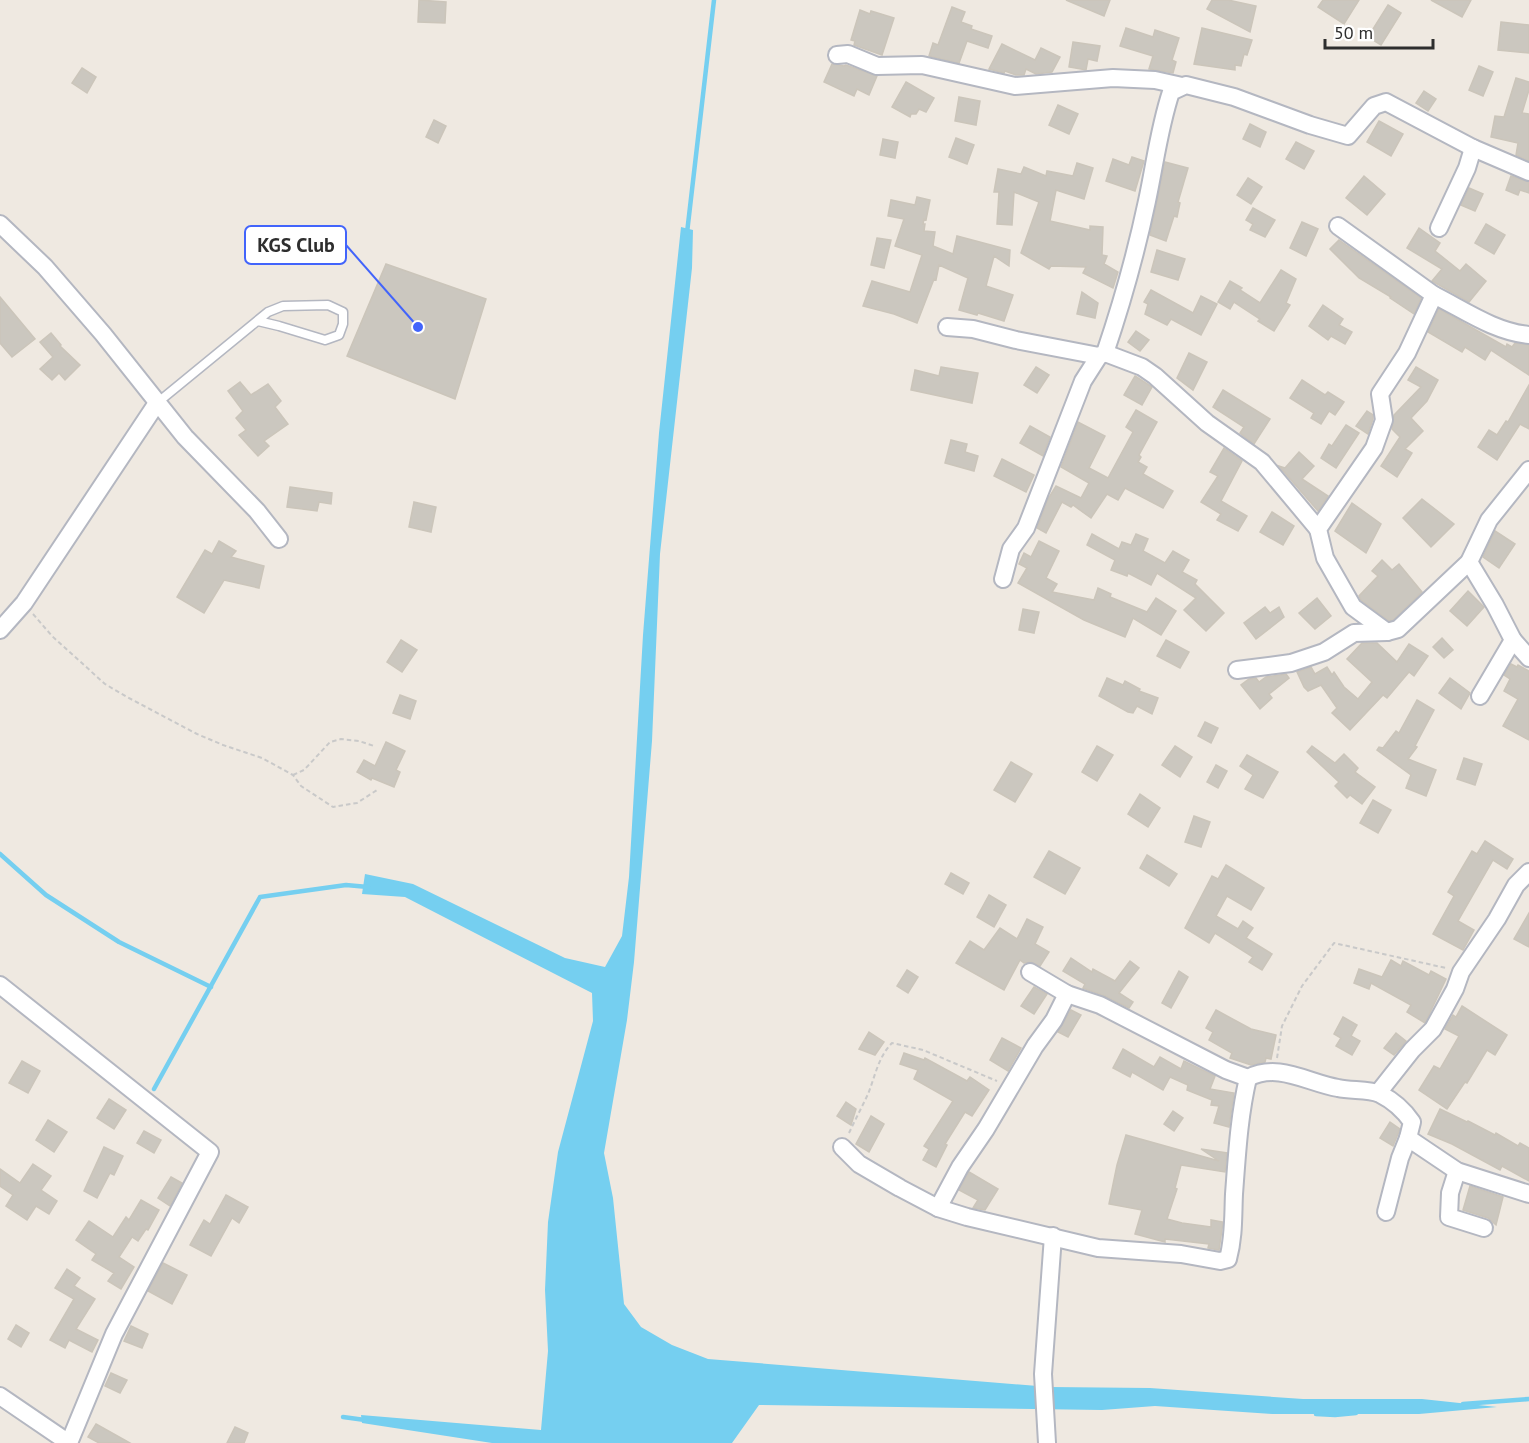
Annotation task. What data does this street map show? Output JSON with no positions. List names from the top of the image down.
{
  "places": ["KGS Club"],
  "scale_bar": "50 m"
}
